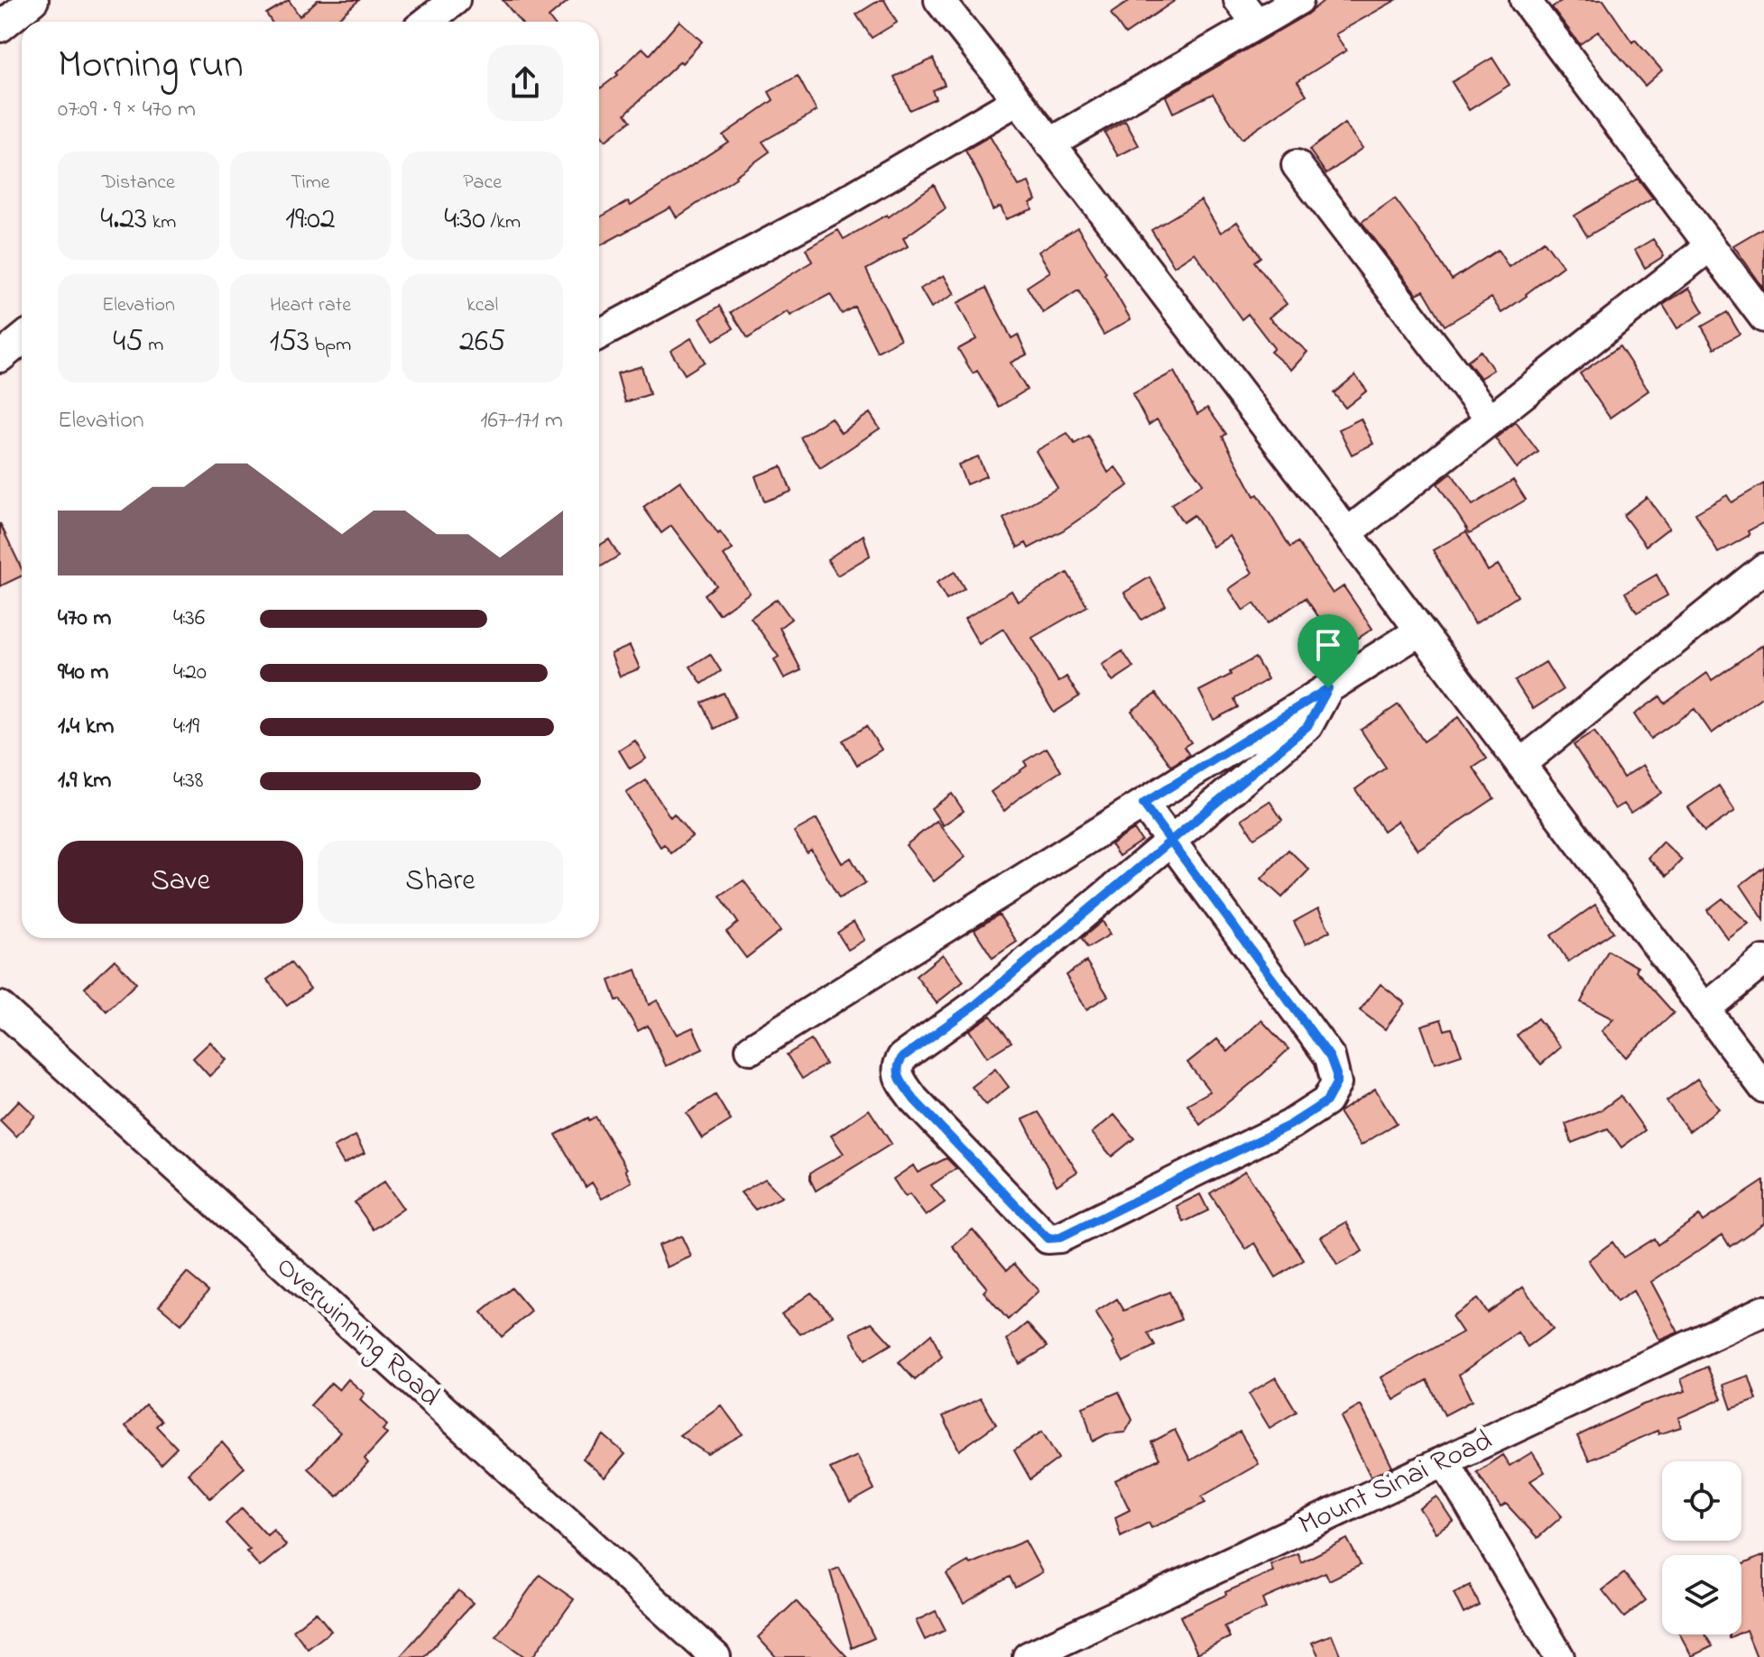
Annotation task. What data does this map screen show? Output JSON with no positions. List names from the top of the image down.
{
  "streets": {
    "street": ["Overwinning Road", "Mount Sinai Road"]
  },
  "page": {
    "heading": ["Morning run", "07:09 · 9 × 470 m"],
    "stats": [
      ["Distance", "4.23 km"],
      ["Time", "19:02"],
      ["Pace", "4:30 /km"],
      ["Elevation", "45 m"],
      ["Heart rate", "153 bpm"],
      ["kcal", "265"]
    ],
    "chart": ["Elevation", "167–171 m"],
    "list": [
      {
        "name": "470 m",
        "note": "4:36"
      },
      {
        "name": "940 m",
        "note": "4:20"
      },
      {
        "name": "1.4 km",
        "note": "4:19"
      },
      {
        "name": "1.9 km",
        "note": "4:38"
      }
    ],
    "buttons": ["Save", "Share"]
  }
}
